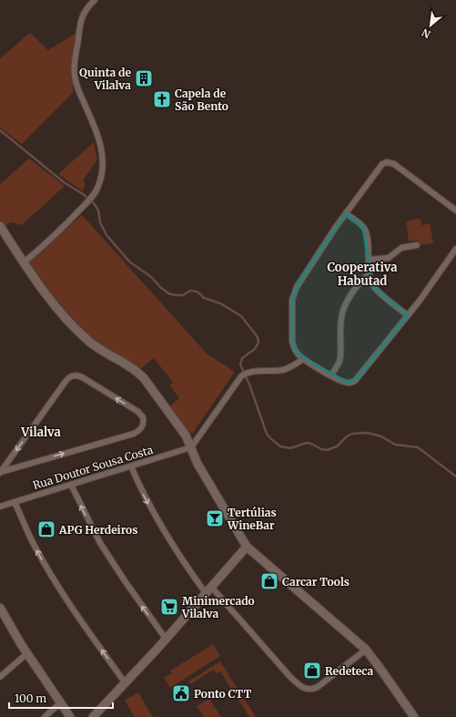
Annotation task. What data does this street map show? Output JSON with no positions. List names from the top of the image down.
{
  "streets": {
    "street": ["Rua Doutor Sousa Costa"]
  },
  "districts": ["Cooperativa Habutad", "Vilalva"],
  "places": {
    "building": ["Quinta de Vilalva"],
    "church": ["Capela de São Bento"],
    "bar": ["Tertúlias WineBar"],
    "shop": ["APG Herdeiros", "Carcar Tools", "Redeteca"],
    "supermarket": ["Minimercado Vilalva"],
    "public building": ["Ponto CTT"]
  },
  "scale_bar": "100 m",
  "north": "bottom left"
}
